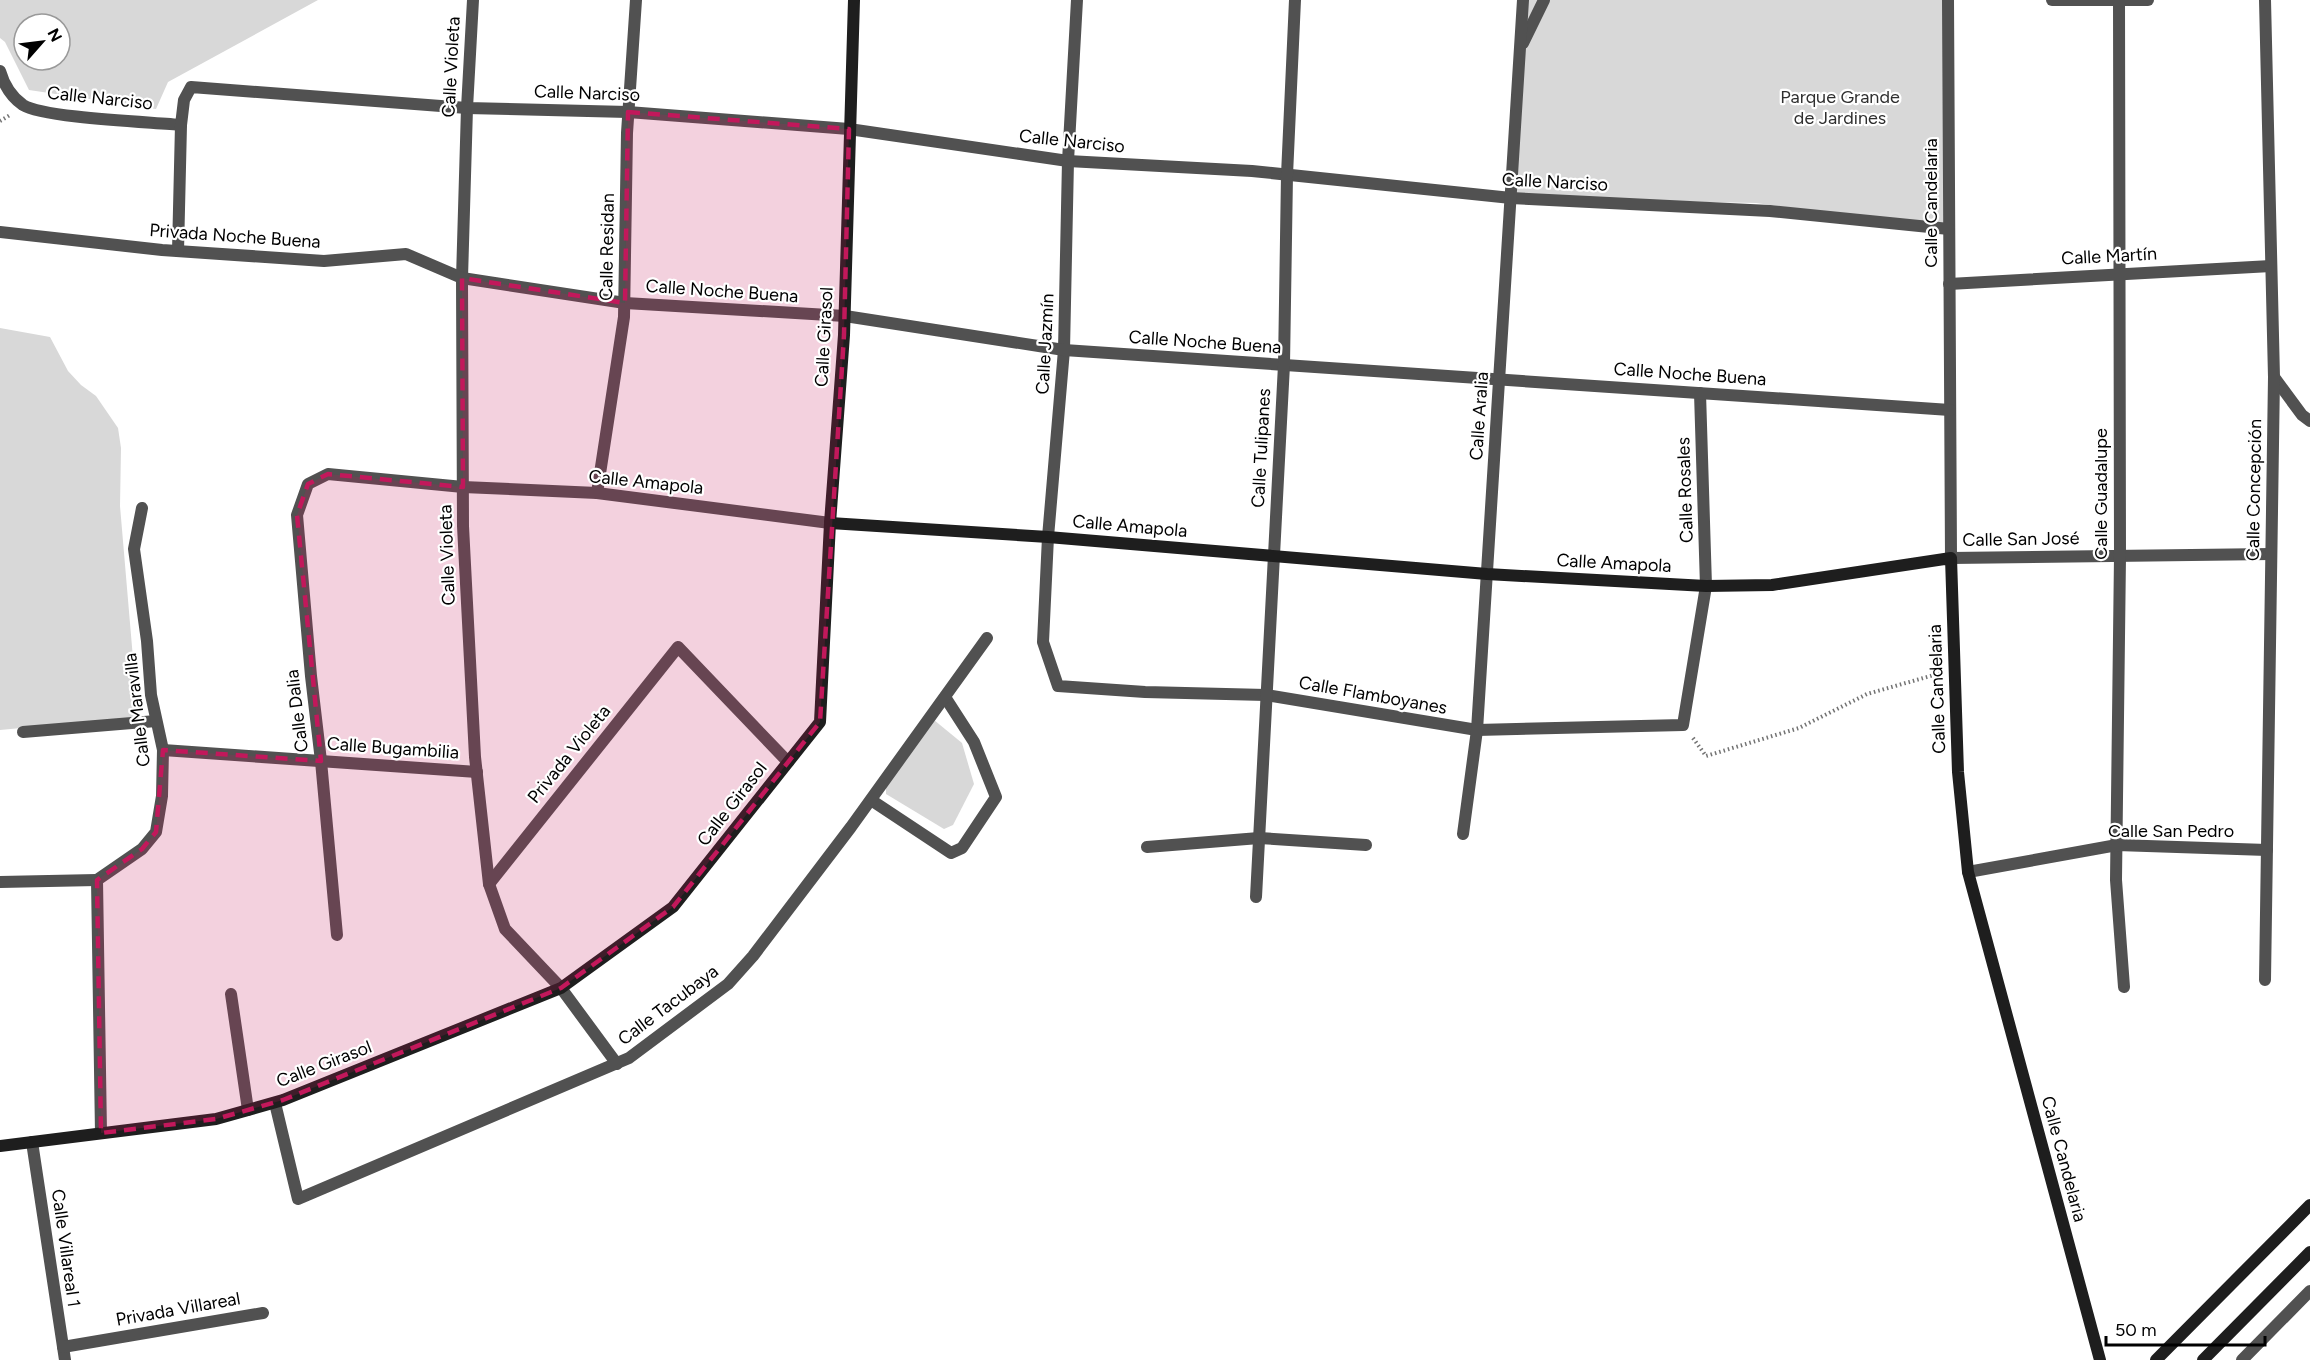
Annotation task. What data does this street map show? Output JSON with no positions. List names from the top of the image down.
{
  "streets": {
    "street": [
      "Calle Violeta",
      "Calle Narciso",
      "Calle Candelaria",
      "Privada Noche Buena",
      "Calle Residan",
      "Calle Martín",
      "Calle Noche Buena",
      "Calle Girasol",
      "Calle Jazmín",
      "Calle Aralia",
      "Calle Tulipanes",
      "Calle Amapola",
      "Calle Rosales",
      "Calle Concepción",
      "Calle Guadalupe",
      "Calle San José",
      "Calle Flamboyanes",
      "Calle Maravilla",
      "Calle Dalia",
      "Calle Bugambilia",
      "Privada Violeta",
      "Calle San Pedro",
      "Calle Tacubaya",
      "Calle Villareal 1",
      "Privada Villareal"
    ]
  },
  "crossings": [
    ["Calle Violeta", "Calle Narciso"],
    ["Calle Violeta", "Privada Noche Buena"],
    ["Calle Violeta", "Calle Noche Buena"],
    ["Calle Violeta", "Calle Girasol"],
    ["Calle Violeta", "Calle Amapola"],
    ["Calle Violeta", "Calle Bugambilia"],
    ["Calle Violeta", "Privada Violeta"],
    ["Calle Violeta", "Calle Tacubaya"],
    ["Calle Narciso", "Calle Candelaria"],
    ["Calle Narciso", "Calle Residan"],
    ["Calle Narciso", "Calle Girasol"],
    ["Calle Narciso", "Calle Jazmín"],
    ["Calle Narciso", "Calle Aralia"],
    ["Calle Narciso", "Calle Tulipanes"],
    ["Calle Candelaria", "Calle Martín"],
    ["Calle Candelaria", "Calle Noche Buena"],
    ["Calle Candelaria", "Calle Amapola"],
    ["Calle Candelaria", "Calle San José"],
    ["Calle Candelaria", "Calle San Pedro"],
    ["Privada Noche Buena", "Calle Noche Buena"],
    ["Calle Residan", "Calle Noche Buena"],
    ["Calle Residan", "Calle Amapola"],
    ["Calle Martín", "Calle Concepción"],
    ["Calle Martín", "Calle Guadalupe"],
    ["Calle Noche Buena", "Calle Girasol"],
    ["Calle Noche Buena", "Calle Jazmín"],
    ["Calle Noche Buena", "Calle Aralia"],
    ["Calle Noche Buena", "Calle Tulipanes"],
    ["Calle Noche Buena", "Calle Rosales"],
    ["Calle Girasol", "Calle Amapola"],
    ["Calle Girasol", "Privada Violeta"],
    ["Calle Girasol", "Calle Tacubaya"],
    ["Calle Girasol", "Calle Villareal 1"],
    ["Calle Jazmín", "Calle Amapola"],
    ["Calle Jazmín", "Calle Flamboyanes"],
    ["Calle Aralia", "Calle Amapola"],
    ["Calle Aralia", "Calle Flamboyanes"],
    ["Calle Tulipanes", "Calle Amapola"],
    ["Calle Tulipanes", "Calle Flamboyanes"],
    ["Calle Amapola", "Calle Rosales"],
    ["Calle Amapola", "Calle San José"],
    ["Calle Amapola", "Calle Dalia"],
    ["Calle Rosales", "Calle Flamboyanes"],
    ["Calle Concepción", "Calle San José"],
    ["Calle Concepción", "Calle San Pedro"],
    ["Calle Guadalupe", "Calle San José"],
    ["Calle Guadalupe", "Calle San Pedro"],
    ["Calle Maravilla", "Calle Bugambilia"],
    ["Calle Dalia", "Calle Bugambilia"],
    ["Calle Villareal 1", "Privada Villareal"]
  ],
  "parks": ["Parque Grande de Jardines"],
  "scale_bar": "50 m",
  "north": "top right"
}
